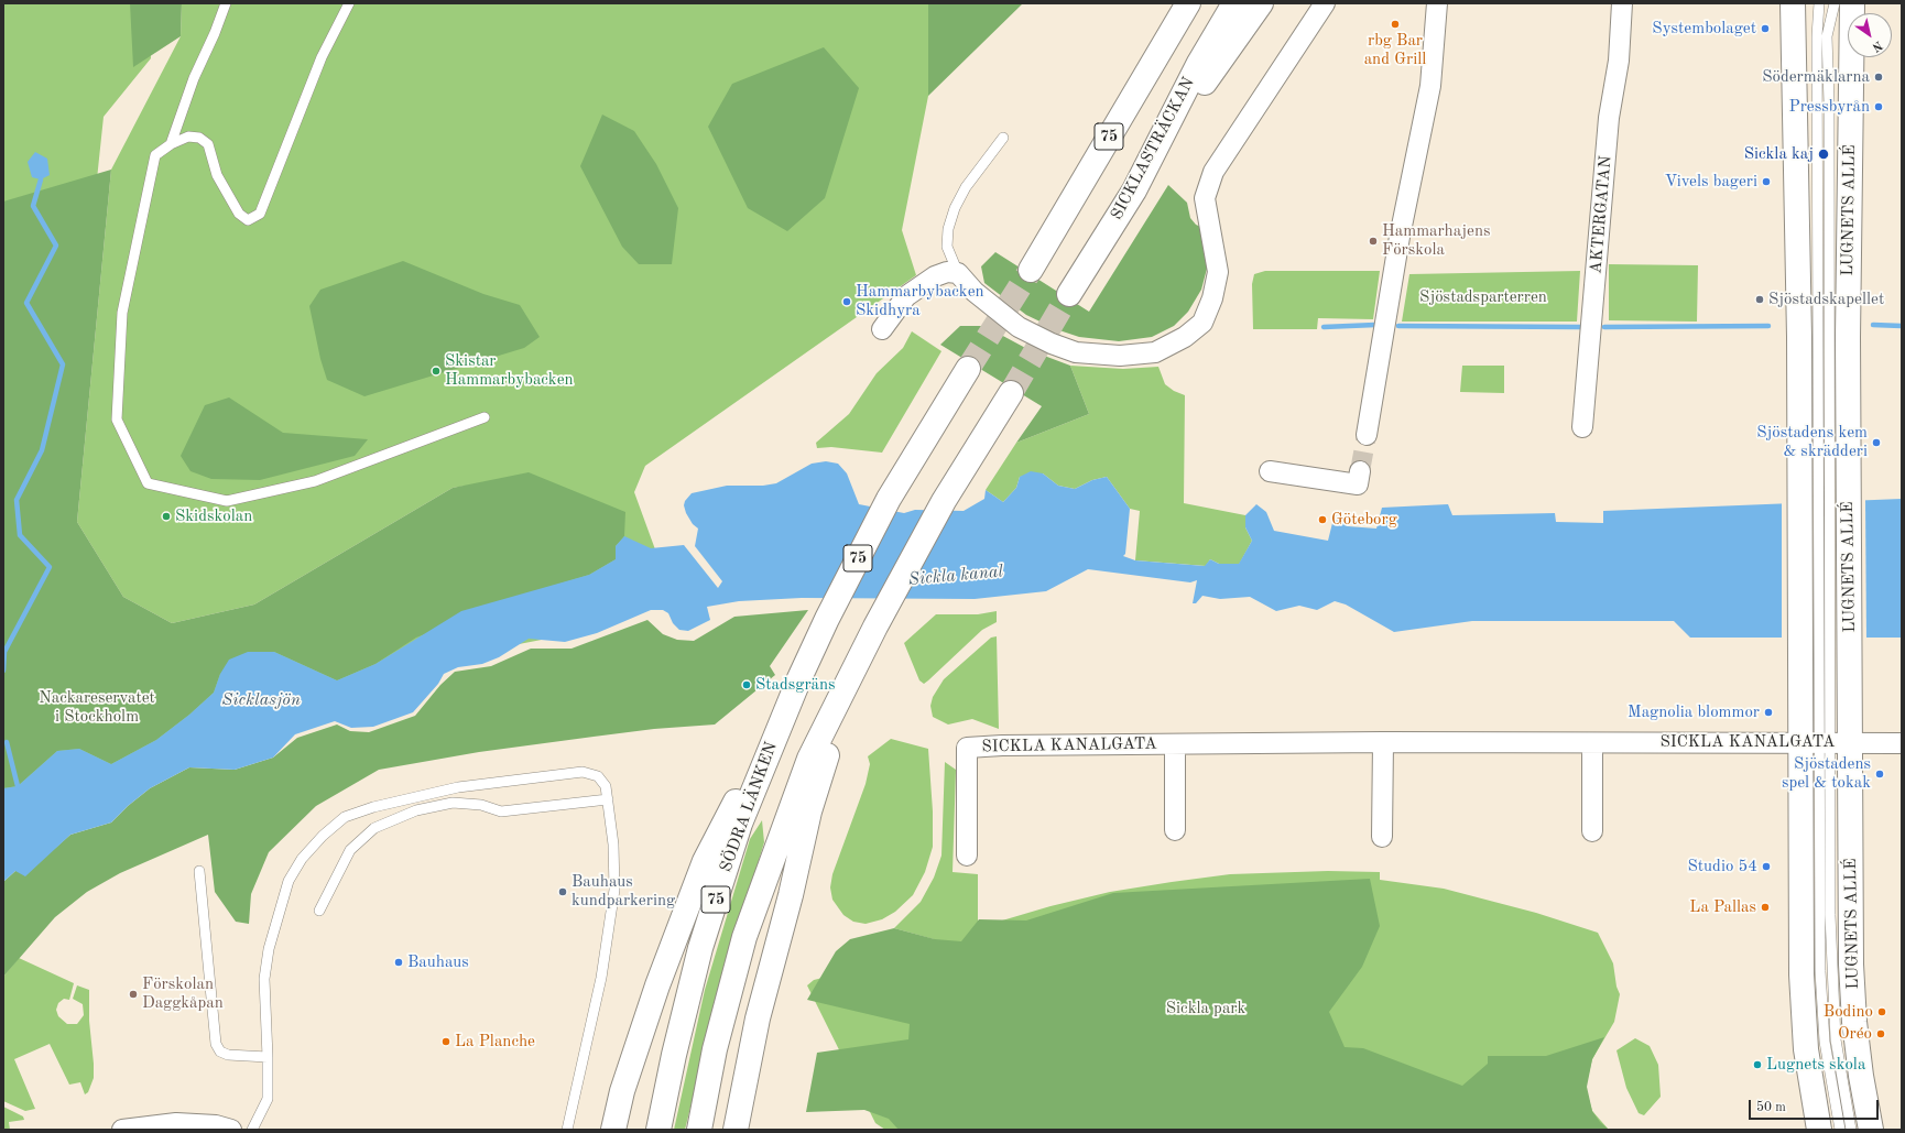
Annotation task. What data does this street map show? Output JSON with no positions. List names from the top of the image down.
{
  "streets": {
    "main road": [
      "75",
      "SICKLASTRÄCKAN",
      "LUGNETS ALLÉ",
      "SÖDRA LÄNKEN"
    ],
    "street": ["AKTERGATAN", "SICKLA KANALGATA"]
  },
  "crossings": [
    ["LUGNETS ALLÉ", "SICKLA KANALGATA"]
  ],
  "water": ["Sickla kanal", "Sicklasjön"],
  "parks": ["Sjöstadsparterren", "Nackareservatet i Stockholm", "Sickla park"],
  "places": [
    "rbg Bar and Grill",
    "Systembolaget",
    "Södermäklarna",
    "Pressbyrån",
    "Sickla kaj",
    "Vivels bageri",
    "Hammarhajens Förskola",
    "Sjöstadskapellet",
    "Hammarbybacken Skidhyra",
    "Skistar Hammarbybacken",
    "Sjöstadens kem & skrädderi",
    "Skidskolan",
    "Göteborg",
    "Stadsgräns",
    "Magnolia blommor",
    "Sjöstadens spel & tokak",
    "Studio 54",
    "Bauhaus kundparkering",
    "La Pallas",
    "Bauhaus",
    "Förskolan Daggkåpan",
    "Bodino",
    "Oréo",
    "La Planche",
    "Lugnets skola"
  ],
  "scale_bar": "50 m",
  "north": "bottom right"
}
